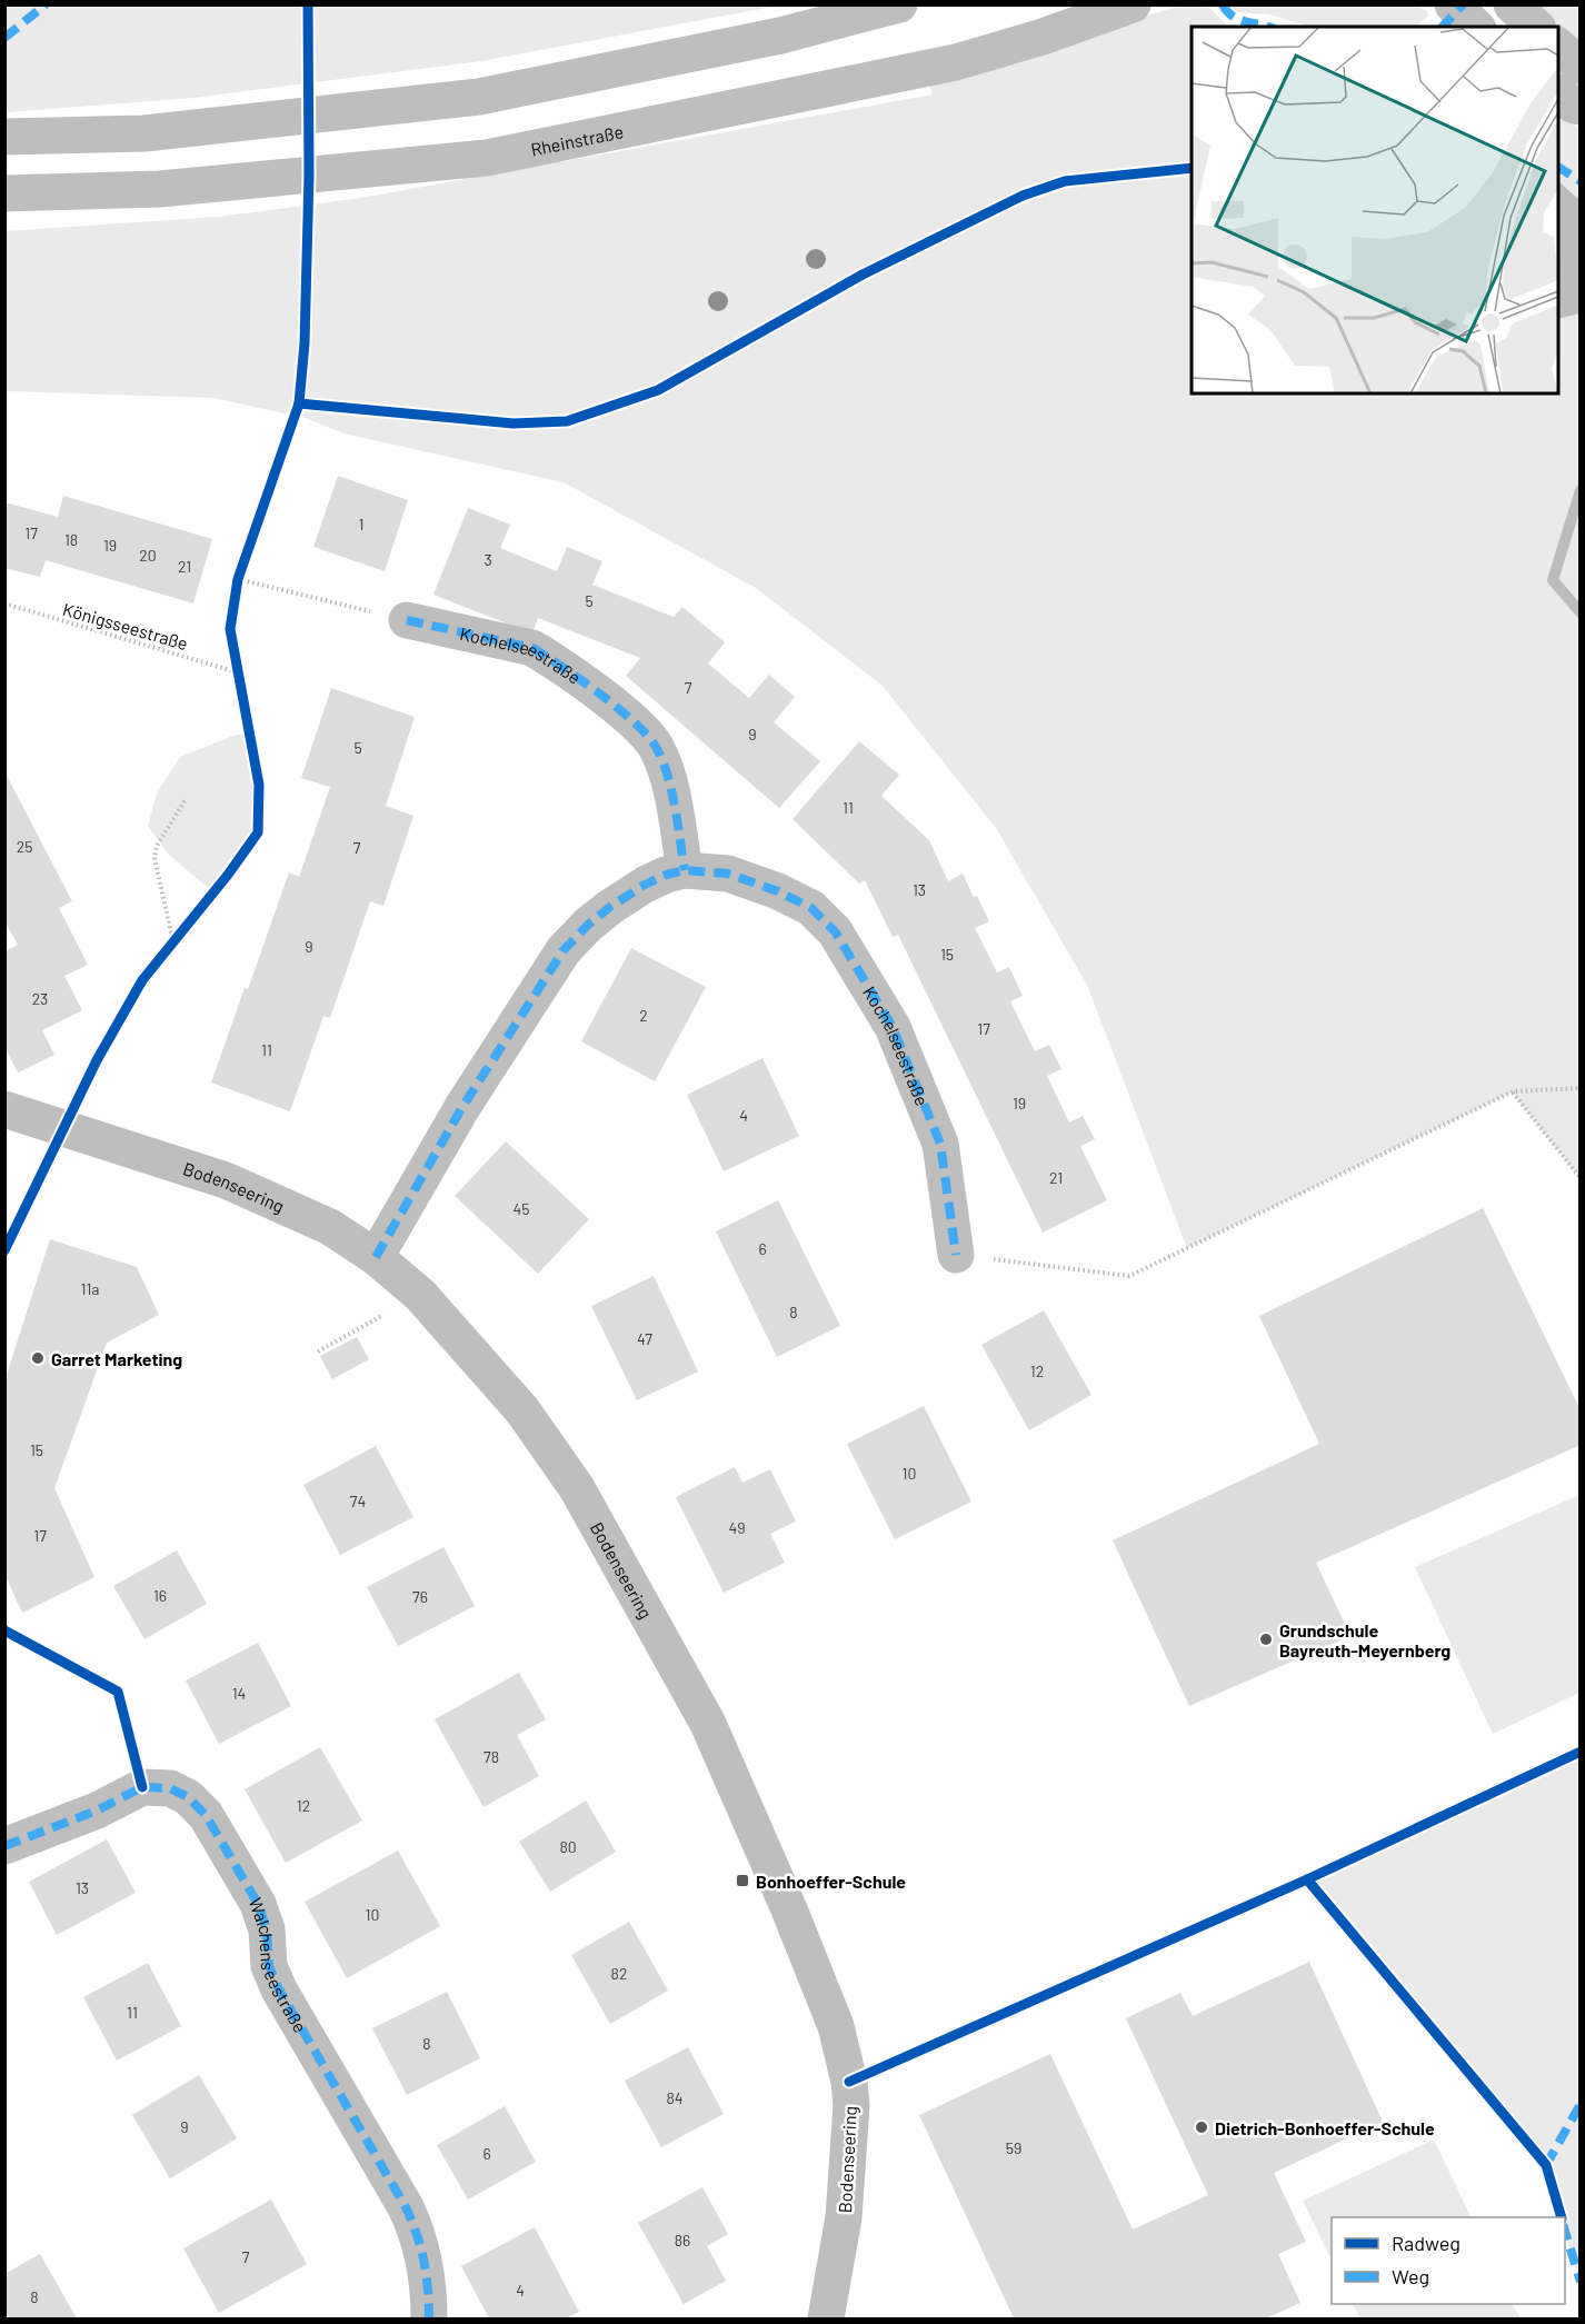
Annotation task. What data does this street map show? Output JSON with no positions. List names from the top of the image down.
{
  "streets": {
    "street": [
      "Rheinstraße",
      "Kochelseestraße",
      "Bodenseering",
      "Walchenseestraße"
    ],
    "path": ["Königsseestraße"]
  },
  "crossings": [
    ["Kochelseestraße", "Bodenseering"]
  ],
  "places": {
    "other": ["Garret Marketing", "Grundschule Bayreuth-Meyernberg", "Dietrich-Bonhoeffer-Schule"],
    "transit": ["Bonhoeffer-Schule"]
  },
  "house_numbers": [
    "1",
    "17",
    "18",
    "19",
    "20",
    "3",
    "21",
    "5",
    "7",
    "9",
    "5",
    "11",
    "25",
    "7",
    "13",
    "9",
    "15",
    "23",
    "2",
    "17",
    "11",
    "19",
    "4",
    "21",
    "45",
    "6",
    "11a",
    "8",
    "47",
    "12",
    "15",
    "10",
    "74",
    "49",
    "17",
    "16",
    "76",
    "14",
    "78",
    "12",
    "80",
    "13",
    "10",
    "82",
    "11",
    "8",
    "84",
    "9",
    "59",
    "6",
    "86",
    "7",
    "4",
    "8"
  ],
  "legend": ["Radweg", "Weg"]
}
